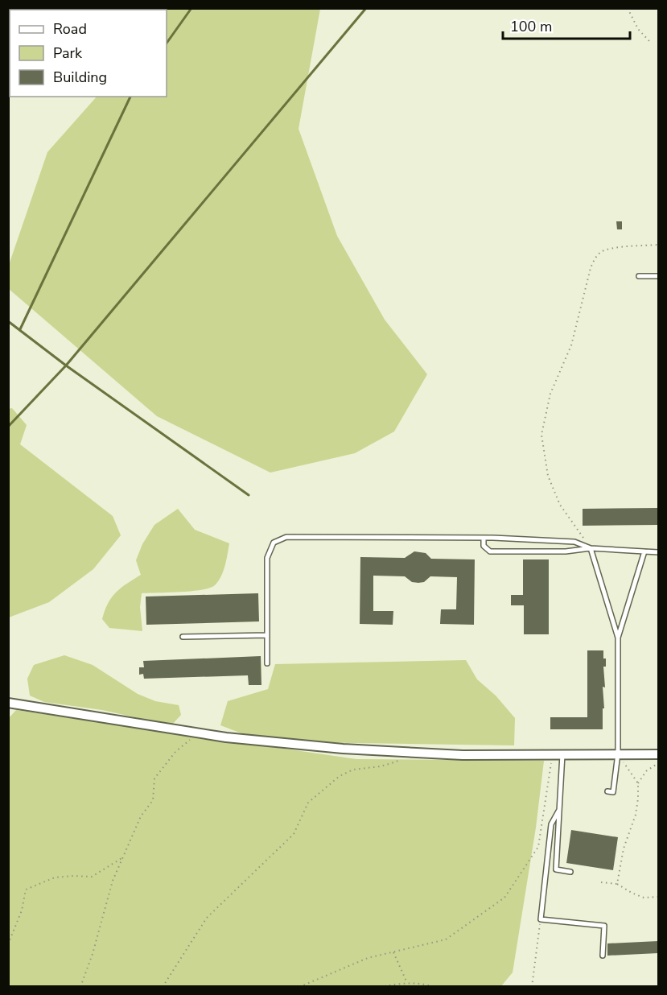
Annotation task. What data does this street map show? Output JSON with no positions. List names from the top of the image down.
{
  "legend": ["Road", "Park", "Building"],
  "scale_bar": "100 m"
}
